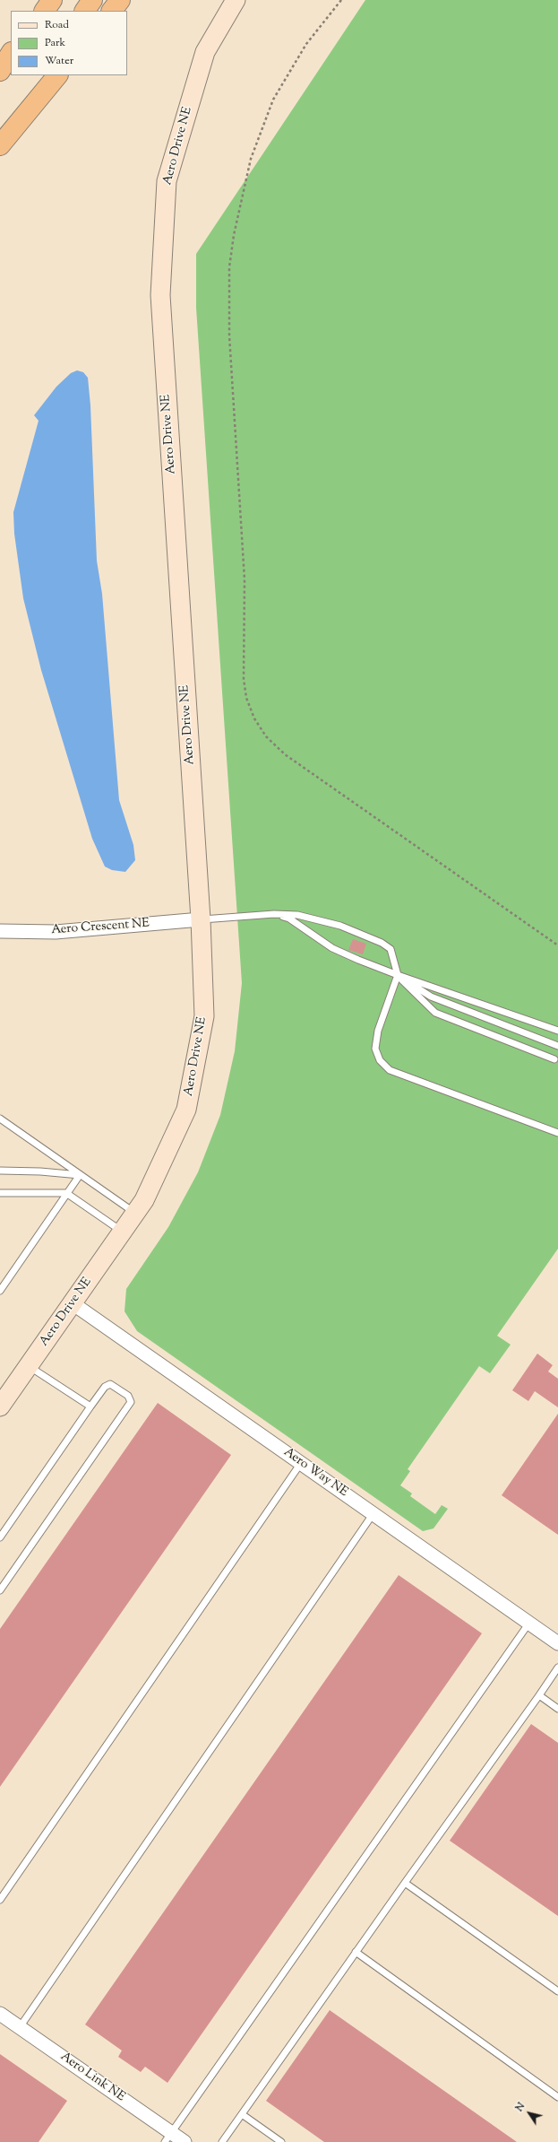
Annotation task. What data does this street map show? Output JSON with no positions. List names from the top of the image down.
{
  "streets": {
    "street": [
      "Aero Drive NE",
      "Aero Crescent NE",
      "Aero Way NE",
      "Aero Link NE"
    ]
  },
  "crossings": [
    ["Aero Drive NE", "Aero Crescent NE"],
    ["Aero Drive NE", "Aero Way NE"]
  ],
  "legend": ["Road", "Park", "Water"],
  "north": "top left"
}
